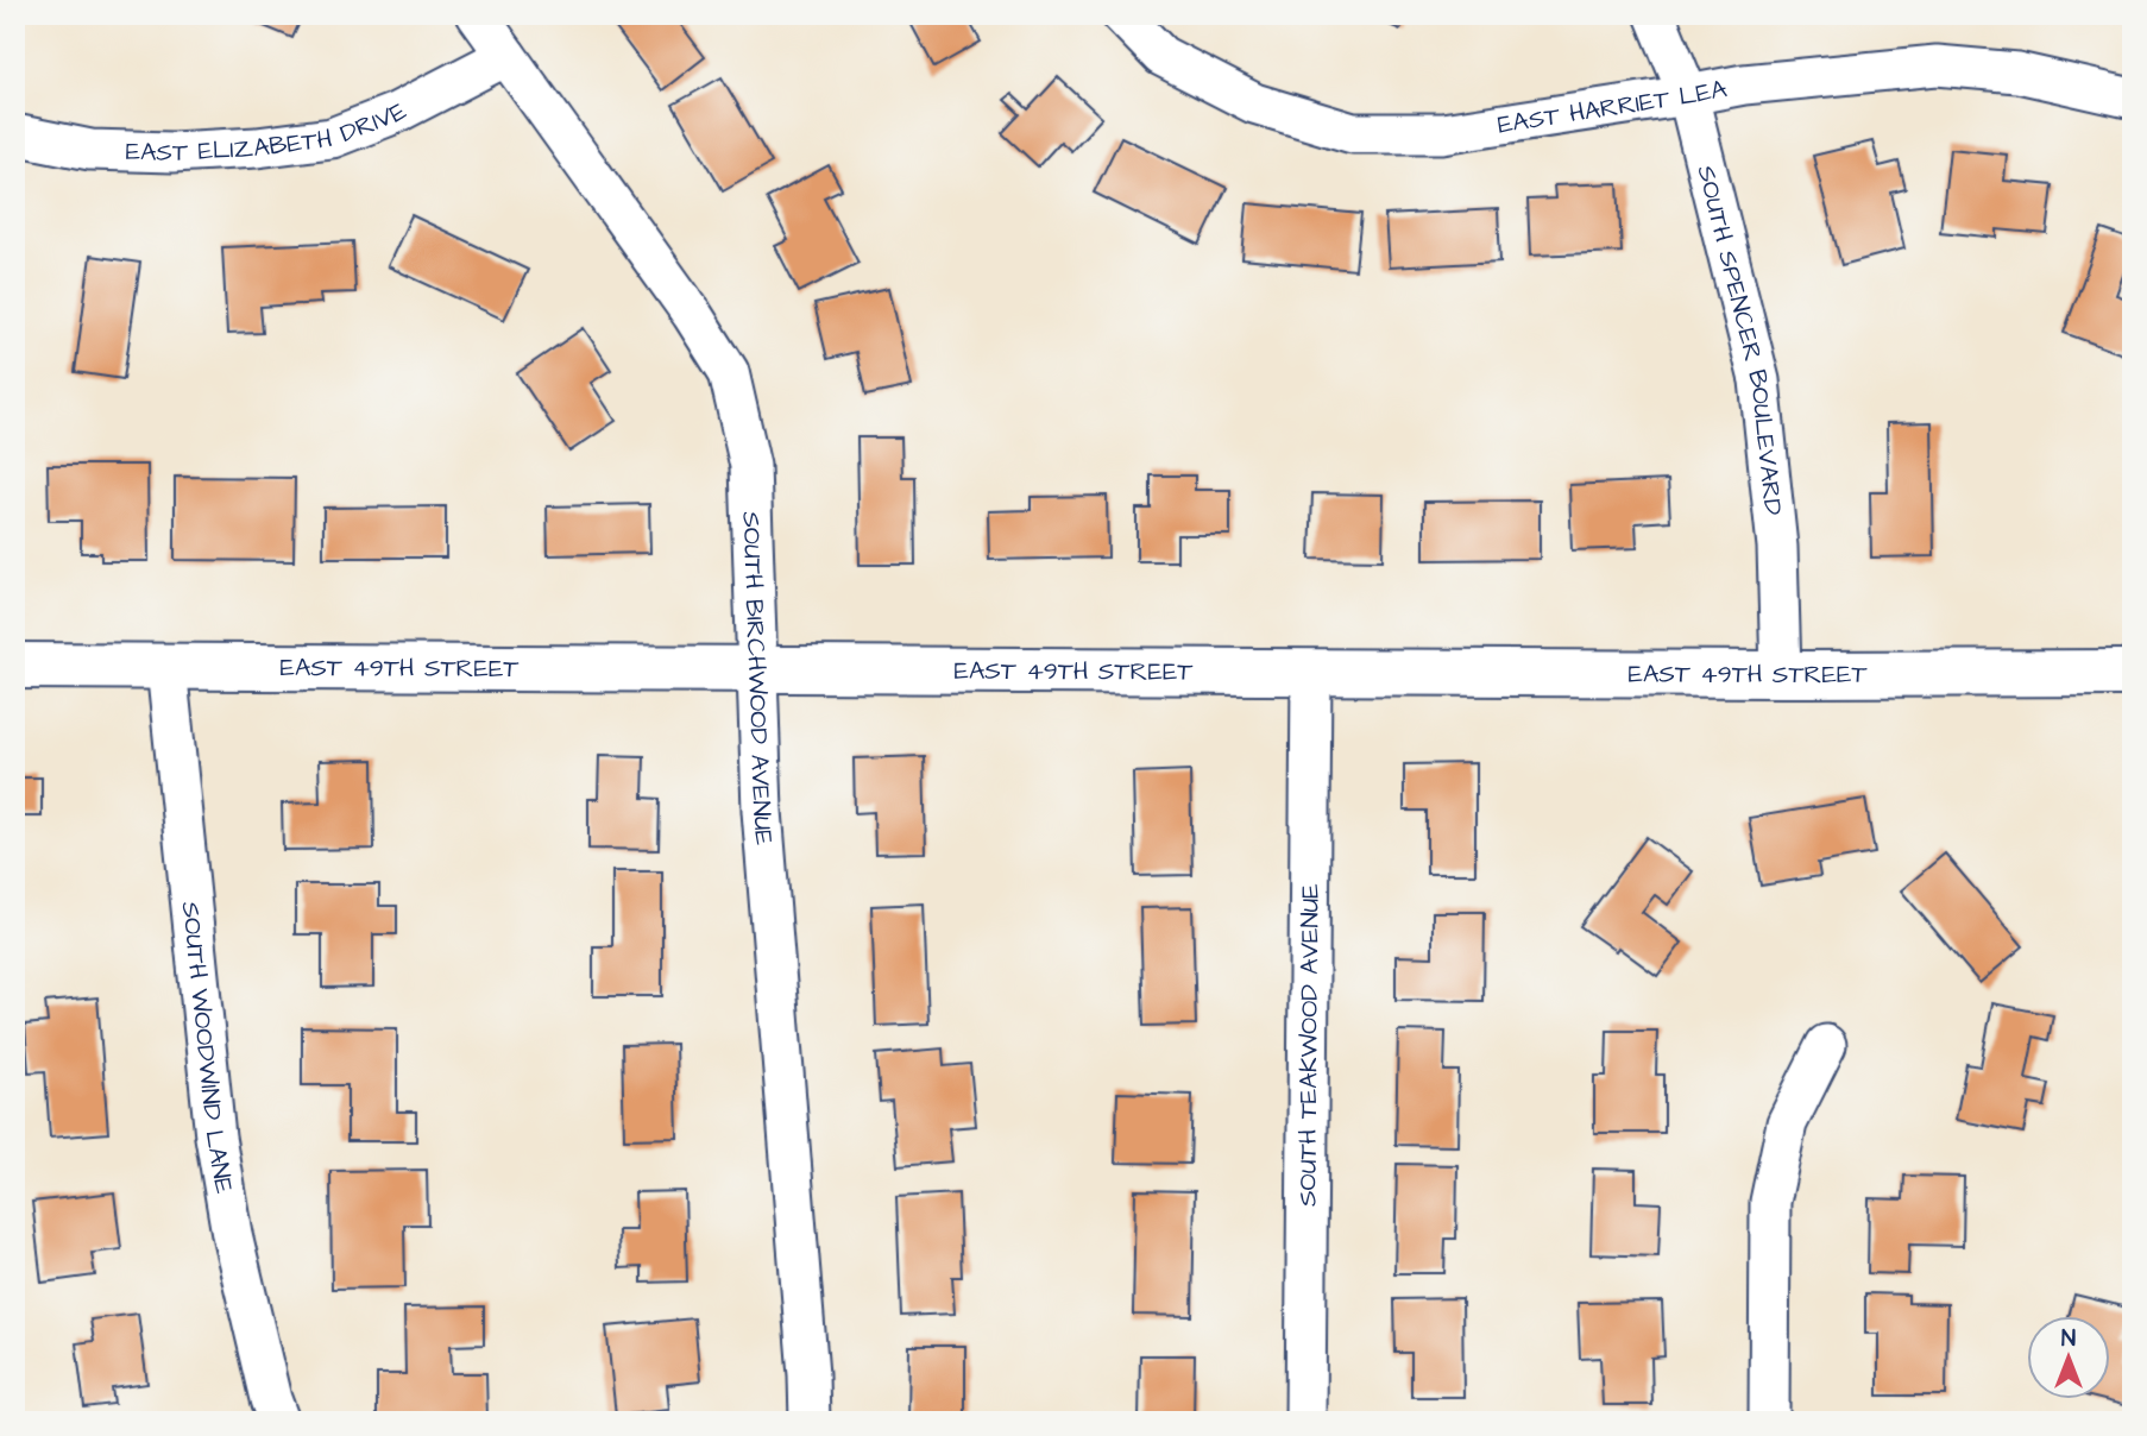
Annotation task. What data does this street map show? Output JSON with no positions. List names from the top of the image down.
{
  "streets": {
    "street": [
      "EAST HARRIET LEA",
      "EAST ELIZABETH DRIVE",
      "SOUTH SPENCER BOULEVARD",
      "EAST 49TH STREET",
      "SOUTH BIRCHWOOD AVENUE",
      "SOUTH TEAKWOOD AVENUE",
      "SOUTH WOODWIND LANE"
    ]
  },
  "crossings": [
    ["EAST HARRIET LEA", "SOUTH SPENCER BOULEVARD"],
    ["EAST ELIZABETH DRIVE", "SOUTH BIRCHWOOD AVENUE"],
    ["SOUTH SPENCER BOULEVARD", "EAST 49TH STREET"],
    ["EAST 49TH STREET", "SOUTH BIRCHWOOD AVENUE"],
    ["EAST 49TH STREET", "SOUTH TEAKWOOD AVENUE"],
    ["EAST 49TH STREET", "SOUTH WOODWIND LANE"]
  ],
  "north": "top"
}
